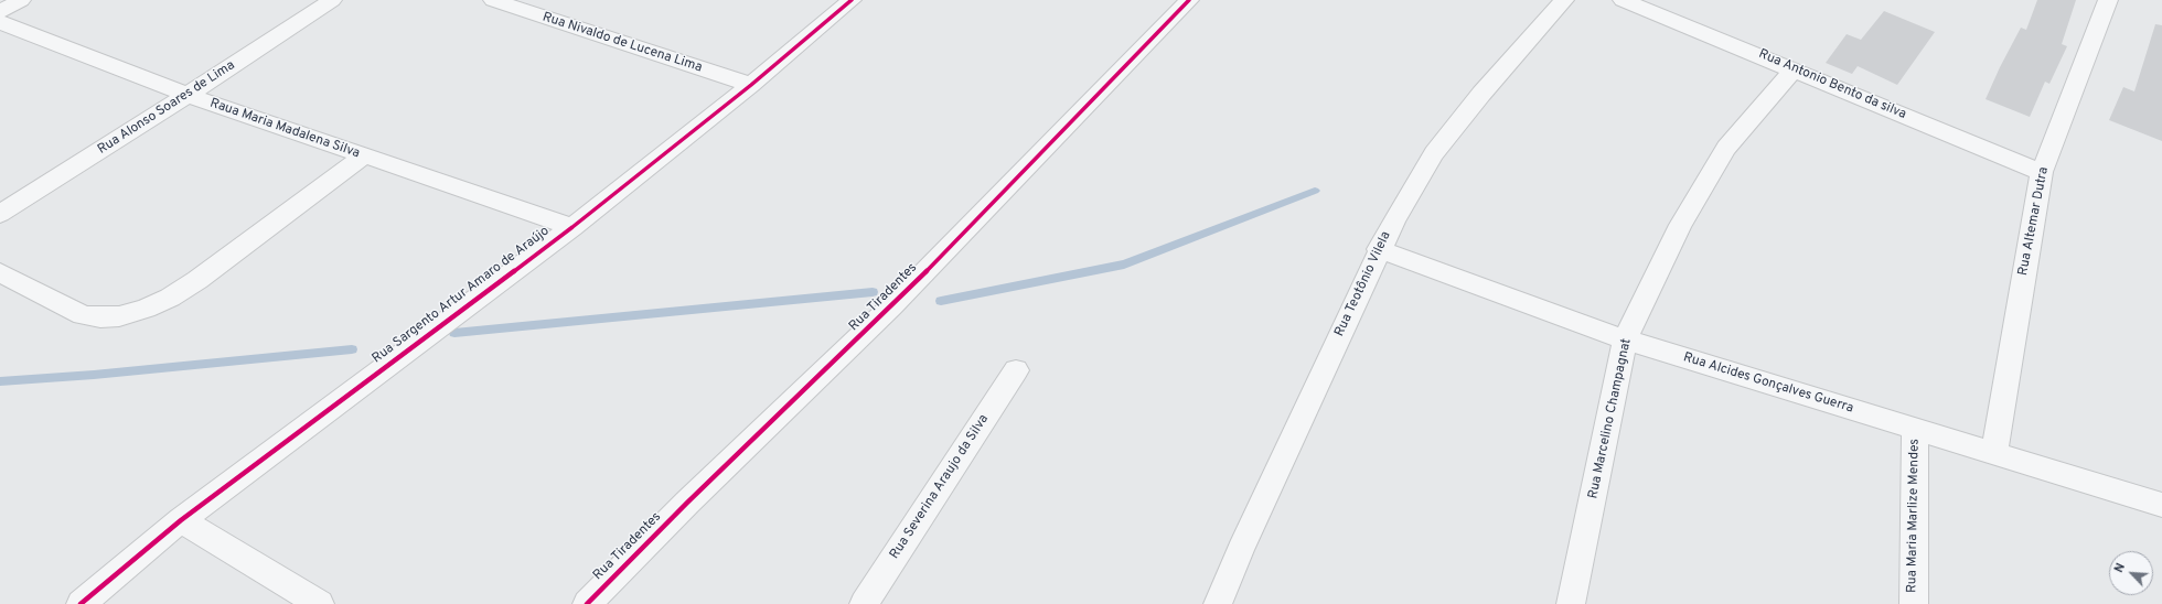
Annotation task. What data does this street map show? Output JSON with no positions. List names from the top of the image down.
{
  "streets": {
    "street": [
      "Rua Nivaldo de Lucena Lima",
      "Rua Antonio Bento da silva",
      "Rua Alonso Soares de Lima",
      "Raua Maria Madalena Silva",
      "Rua Altemar Dutra",
      "Rua Teotônio Vilela",
      "Rua Sargento Artur Amaro de Araújo",
      "Rua Tiradentes",
      "Rua Alcides Gonçalves Guerra",
      "Rua Marcelino Champagnat",
      "Rua Severina Araujo da Silva",
      "Rua Maria Marlize Mendes"
    ]
  },
  "crossings": [
    ["Rua Nivaldo de Lucena Lima", "Rua Sargento Artur Amaro de Araújo"],
    ["Rua Antonio Bento da silva", "Rua Altemar Dutra"],
    ["Rua Antonio Bento da silva", "Rua Marcelino Champagnat"],
    ["Rua Alonso Soares de Lima", "Raua Maria Madalena Silva"],
    ["Raua Maria Madalena Silva", "Rua Sargento Artur Amaro de Araújo"],
    ["Rua Altemar Dutra", "Rua Alcides Gonçalves Guerra"],
    ["Rua Teotônio Vilela", "Rua Alcides Gonçalves Guerra"],
    ["Rua Alcides Gonçalves Guerra", "Rua Marcelino Champagnat"],
    ["Rua Alcides Gonçalves Guerra", "Rua Maria Marlize Mendes"]
  ],
  "north": "top left"
}
